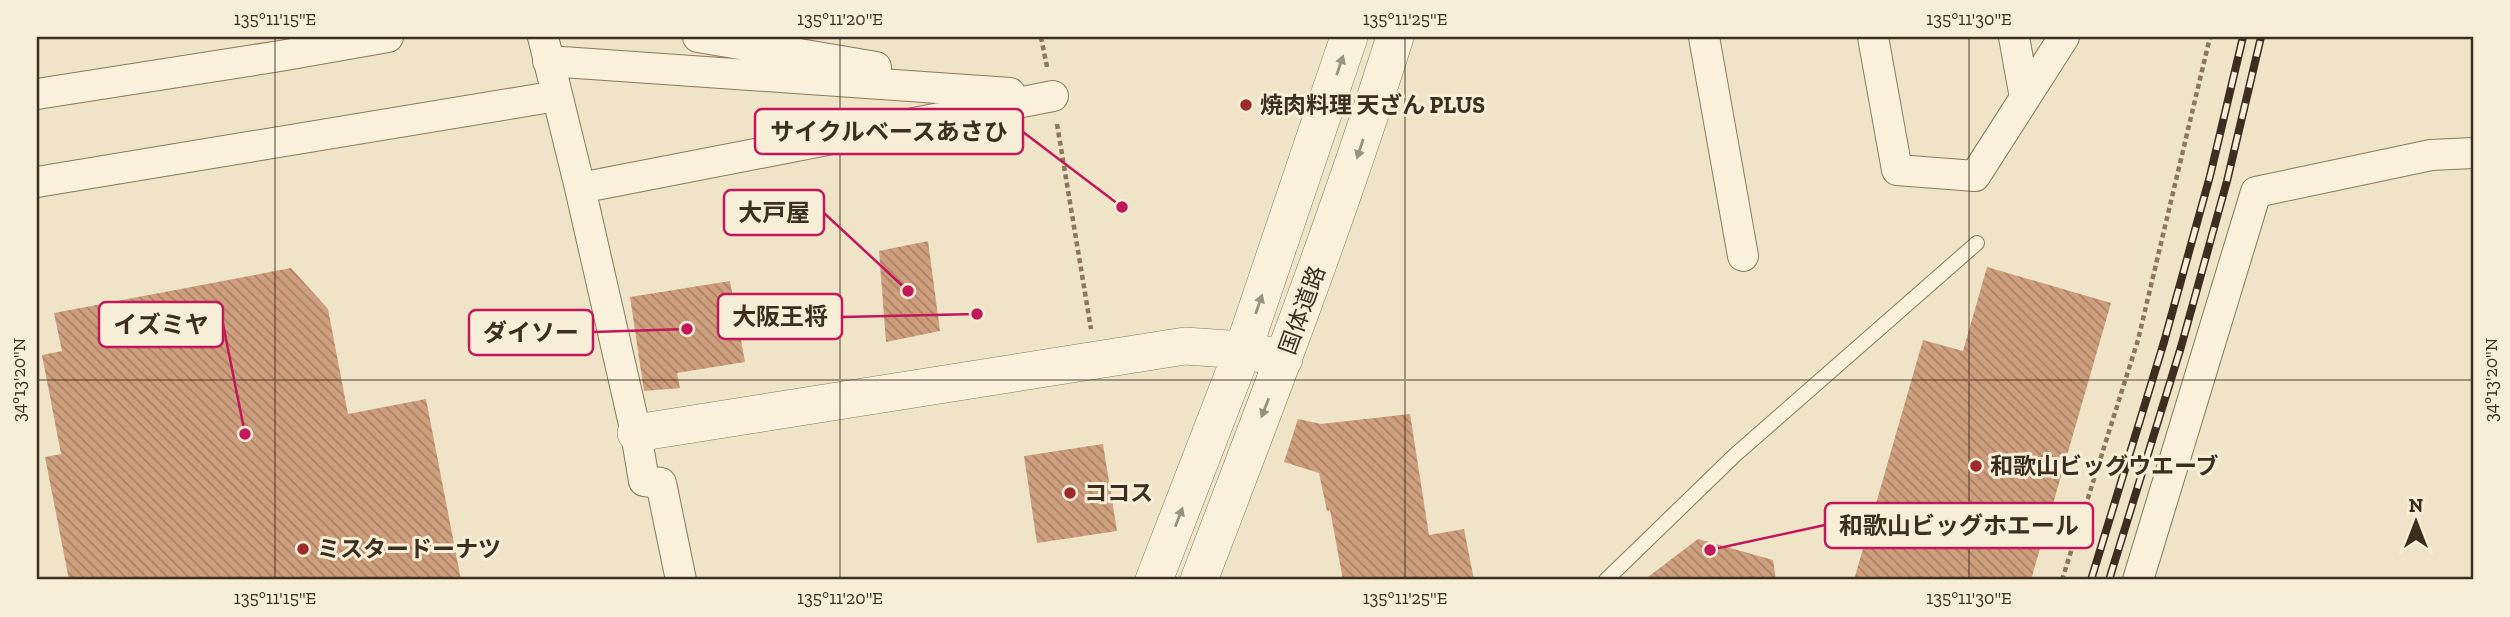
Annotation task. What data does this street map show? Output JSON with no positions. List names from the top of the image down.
{
  "streets": {
    "street": ["国体道路"]
  },
  "places": [
    "焼肉料理 天ざん PLUS",
    "サイクルベースあさひ",
    "大戸屋",
    "大阪王将",
    "ダイソー",
    "イズミヤ",
    "和歌山ビッグウエーブ",
    "ココス",
    "ミスタードーナツ",
    "和歌山ビッグホエール"
  ],
  "north": "top",
  "coordinates": [
    "135°11'15\"E",
    "135°11'20\"E",
    "135°11'25\"E",
    "135°11'30\"E",
    "34°13'20\"N"
  ]
}
